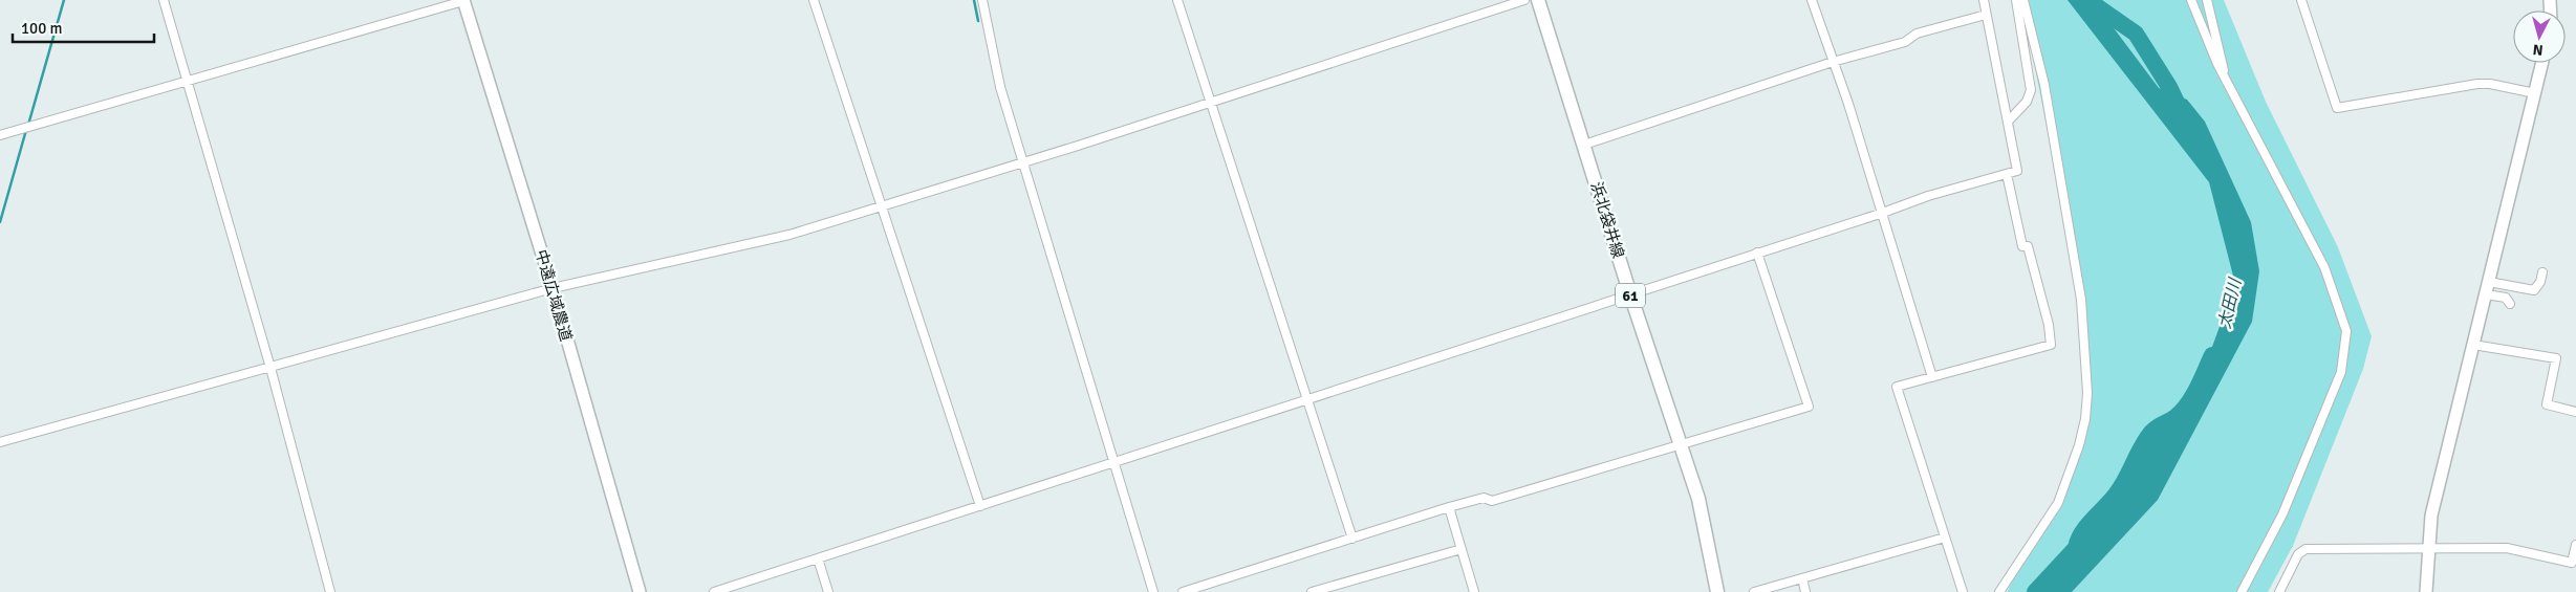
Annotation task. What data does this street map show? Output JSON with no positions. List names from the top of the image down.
{
  "streets": {
    "main road": ["浜北袋井線", "61"],
    "street": ["中遠広域農道"]
  },
  "water": ["太田川"],
  "scale_bar": "100 m",
  "north": "bottom"
}
